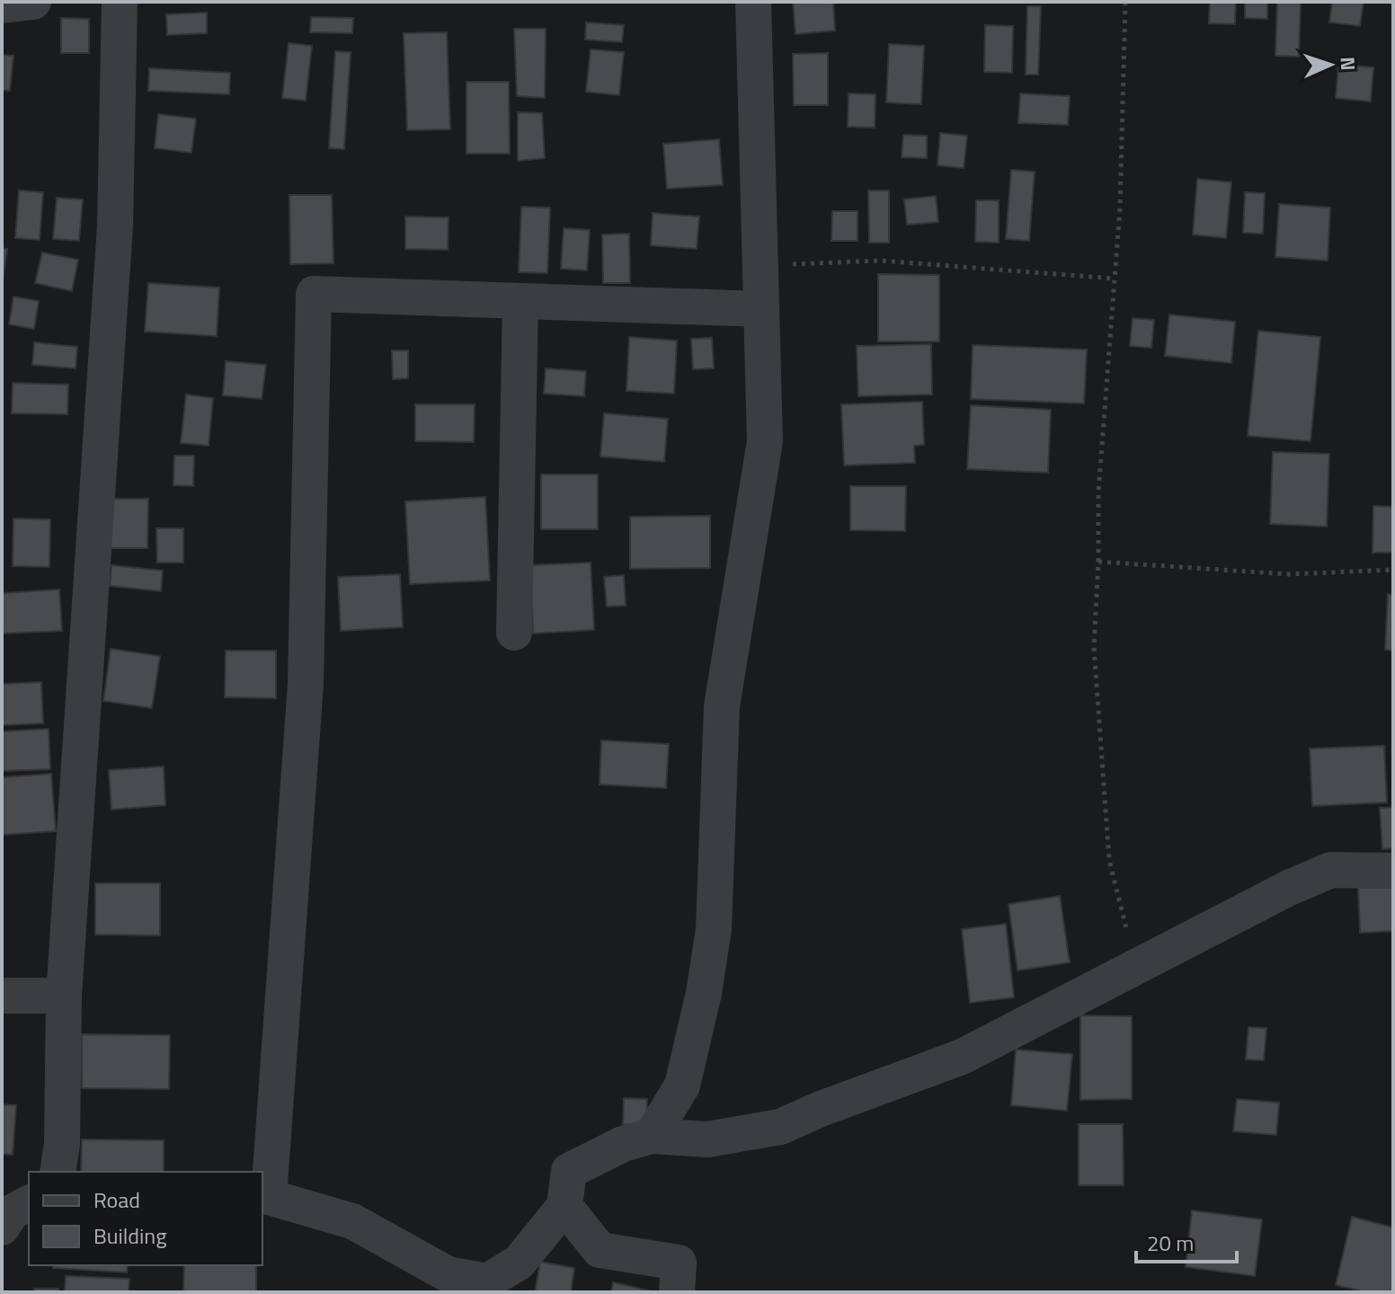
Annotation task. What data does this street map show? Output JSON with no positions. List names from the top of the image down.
{
  "legend": ["Road", "Building"],
  "scale_bar": "20 m",
  "north": "right"
}
